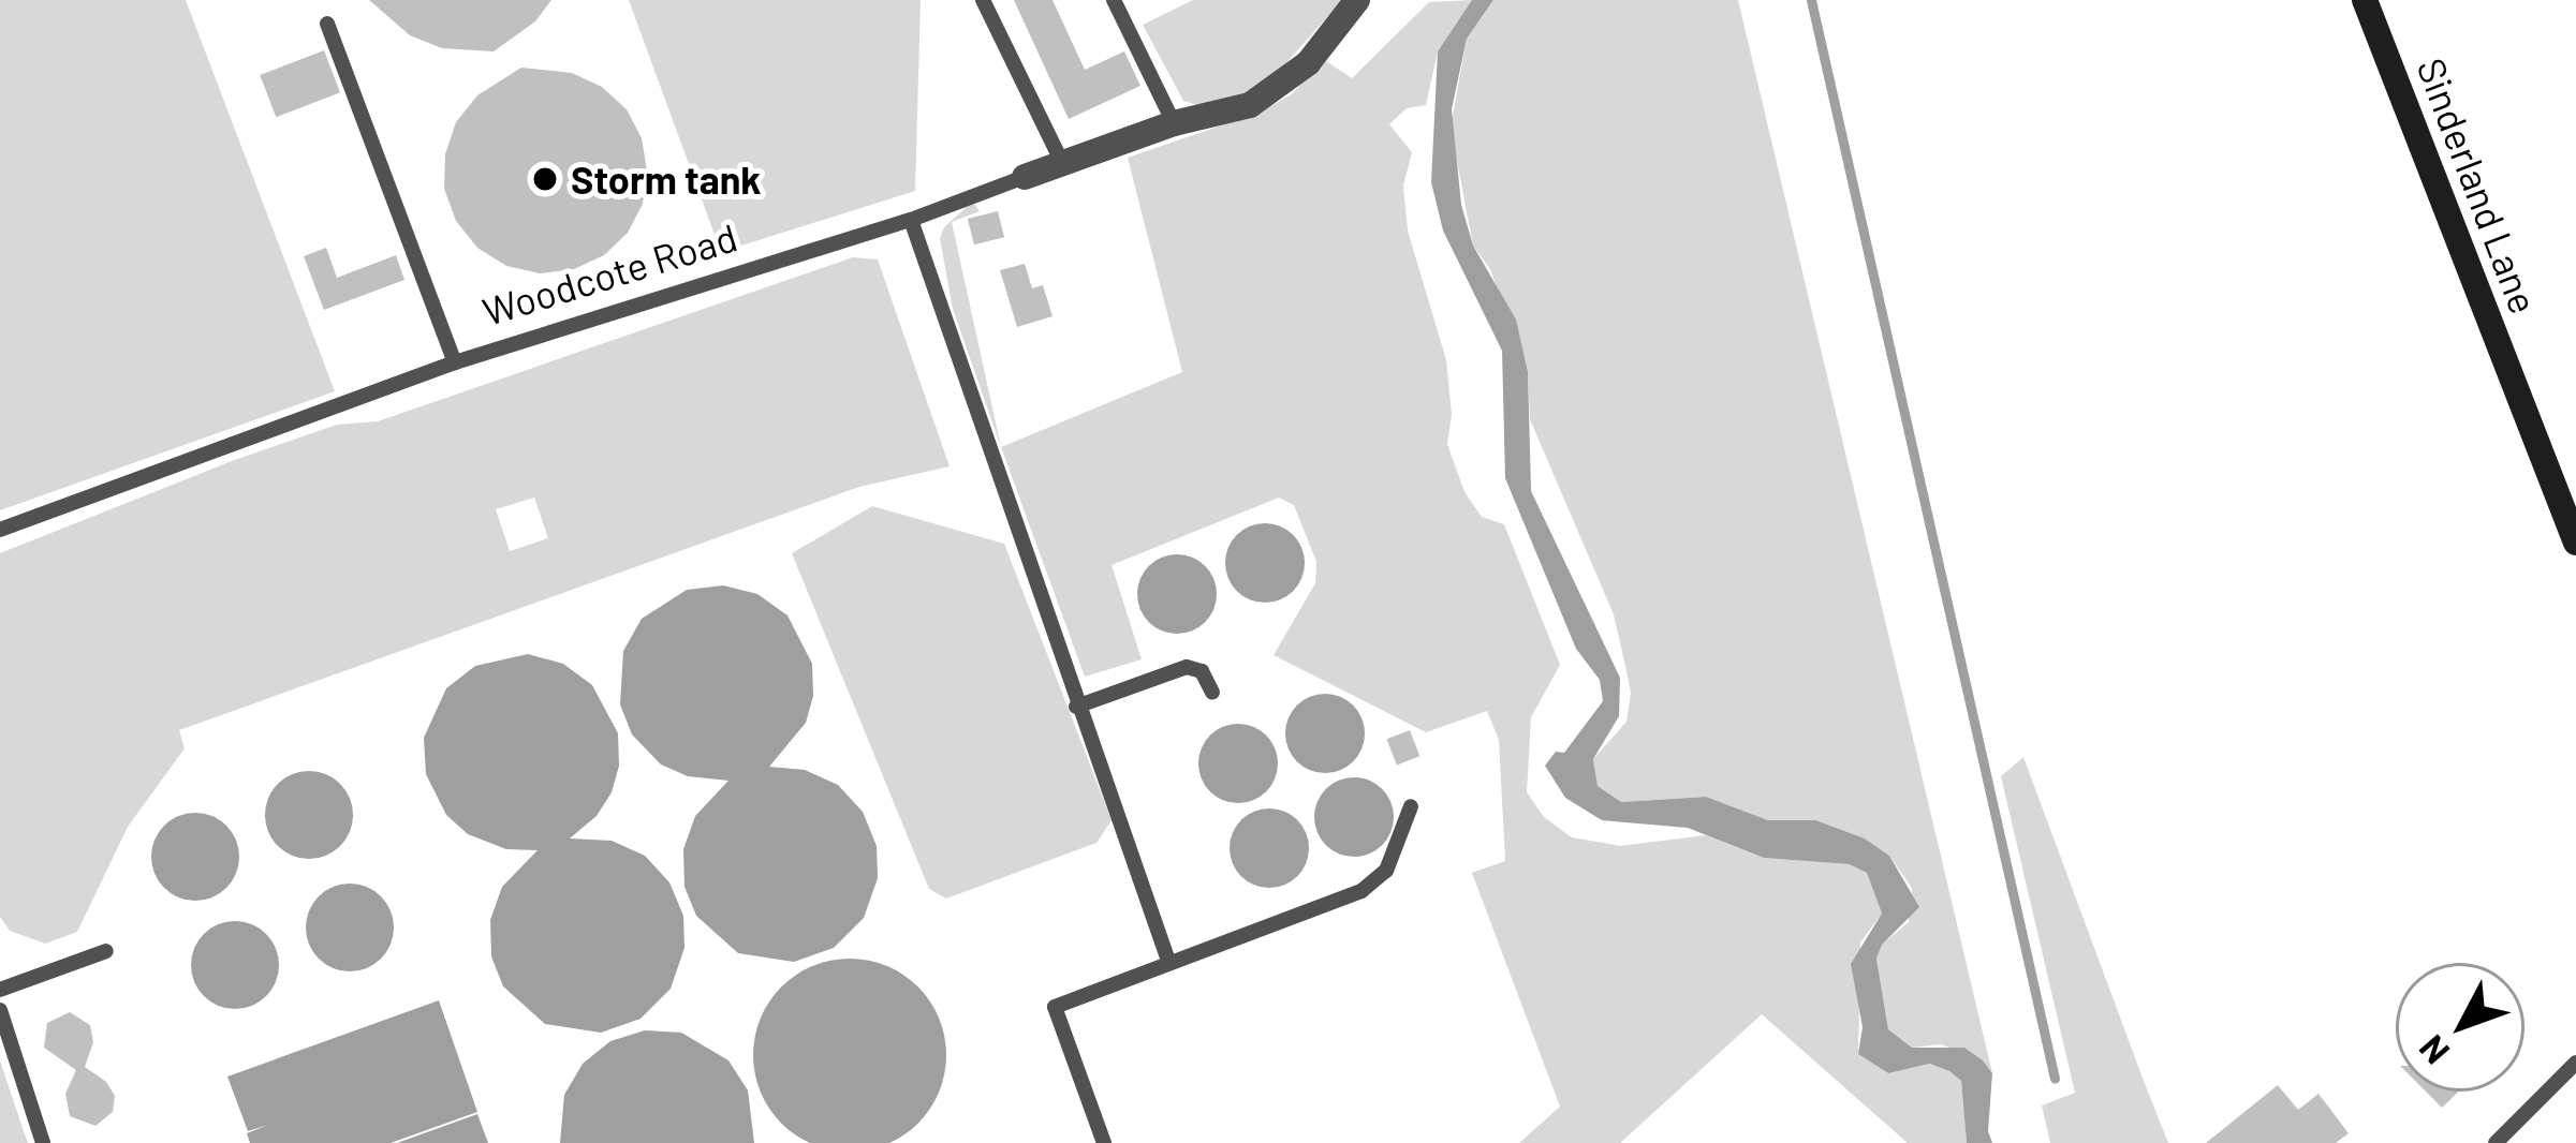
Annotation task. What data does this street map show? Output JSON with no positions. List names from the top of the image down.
{
  "streets": {
    "street": ["Sinderland Lane", "Woodcote Road"]
  },
  "places": ["Storm tank"],
  "north": "bottom left"
}
